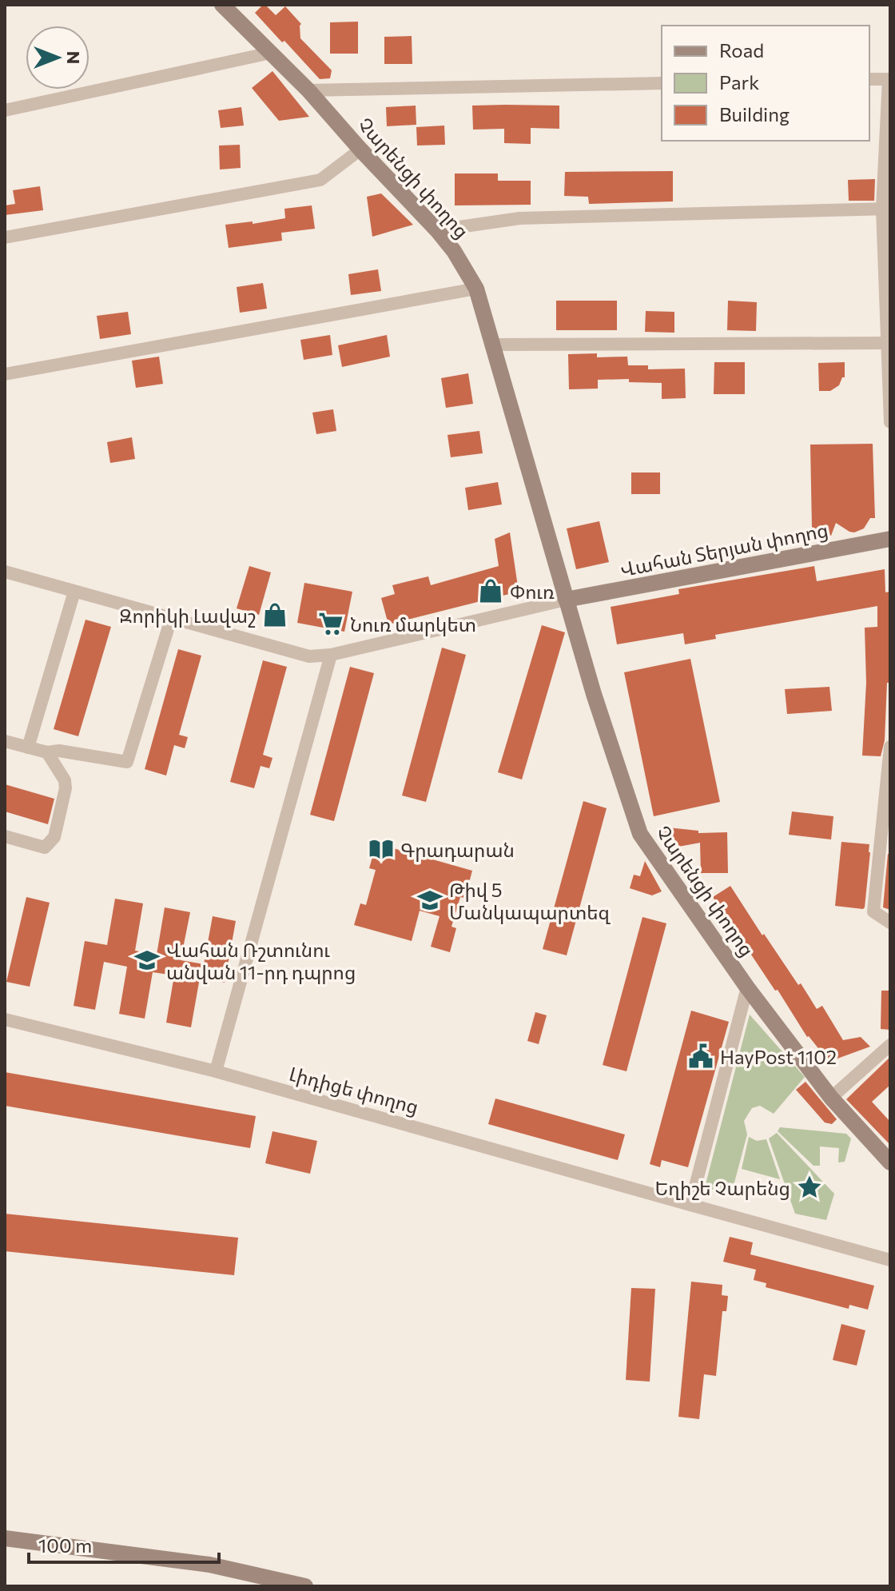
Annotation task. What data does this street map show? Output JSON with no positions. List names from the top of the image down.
{
  "streets": {
    "main road": ["Չարենցի փողոց", "Վահան Տերյան փողոց"],
    "street": ["Լիդիցե փողոց"]
  },
  "crossings": [
    ["Չարենցի փողոց", "Վահան Տերյան փողոց"]
  ],
  "places": {
    "shop": ["Փուռ", "Զորիկի Լավաշ"],
    "supermarket": ["Նուռ մարկետ"],
    "library": ["Գրադարան"],
    "school or university": ["Թիվ 5 Մանկապարտեզ", "Վահան Ռշտունու անվան 11-րդ դպրոց"],
    "public building": ["HayPost 1102"],
    "place": ["Եղիշե Չարենց"]
  },
  "legend": ["Road", "Park", "Building"],
  "scale_bar": "100 m",
  "north": "right"
}
